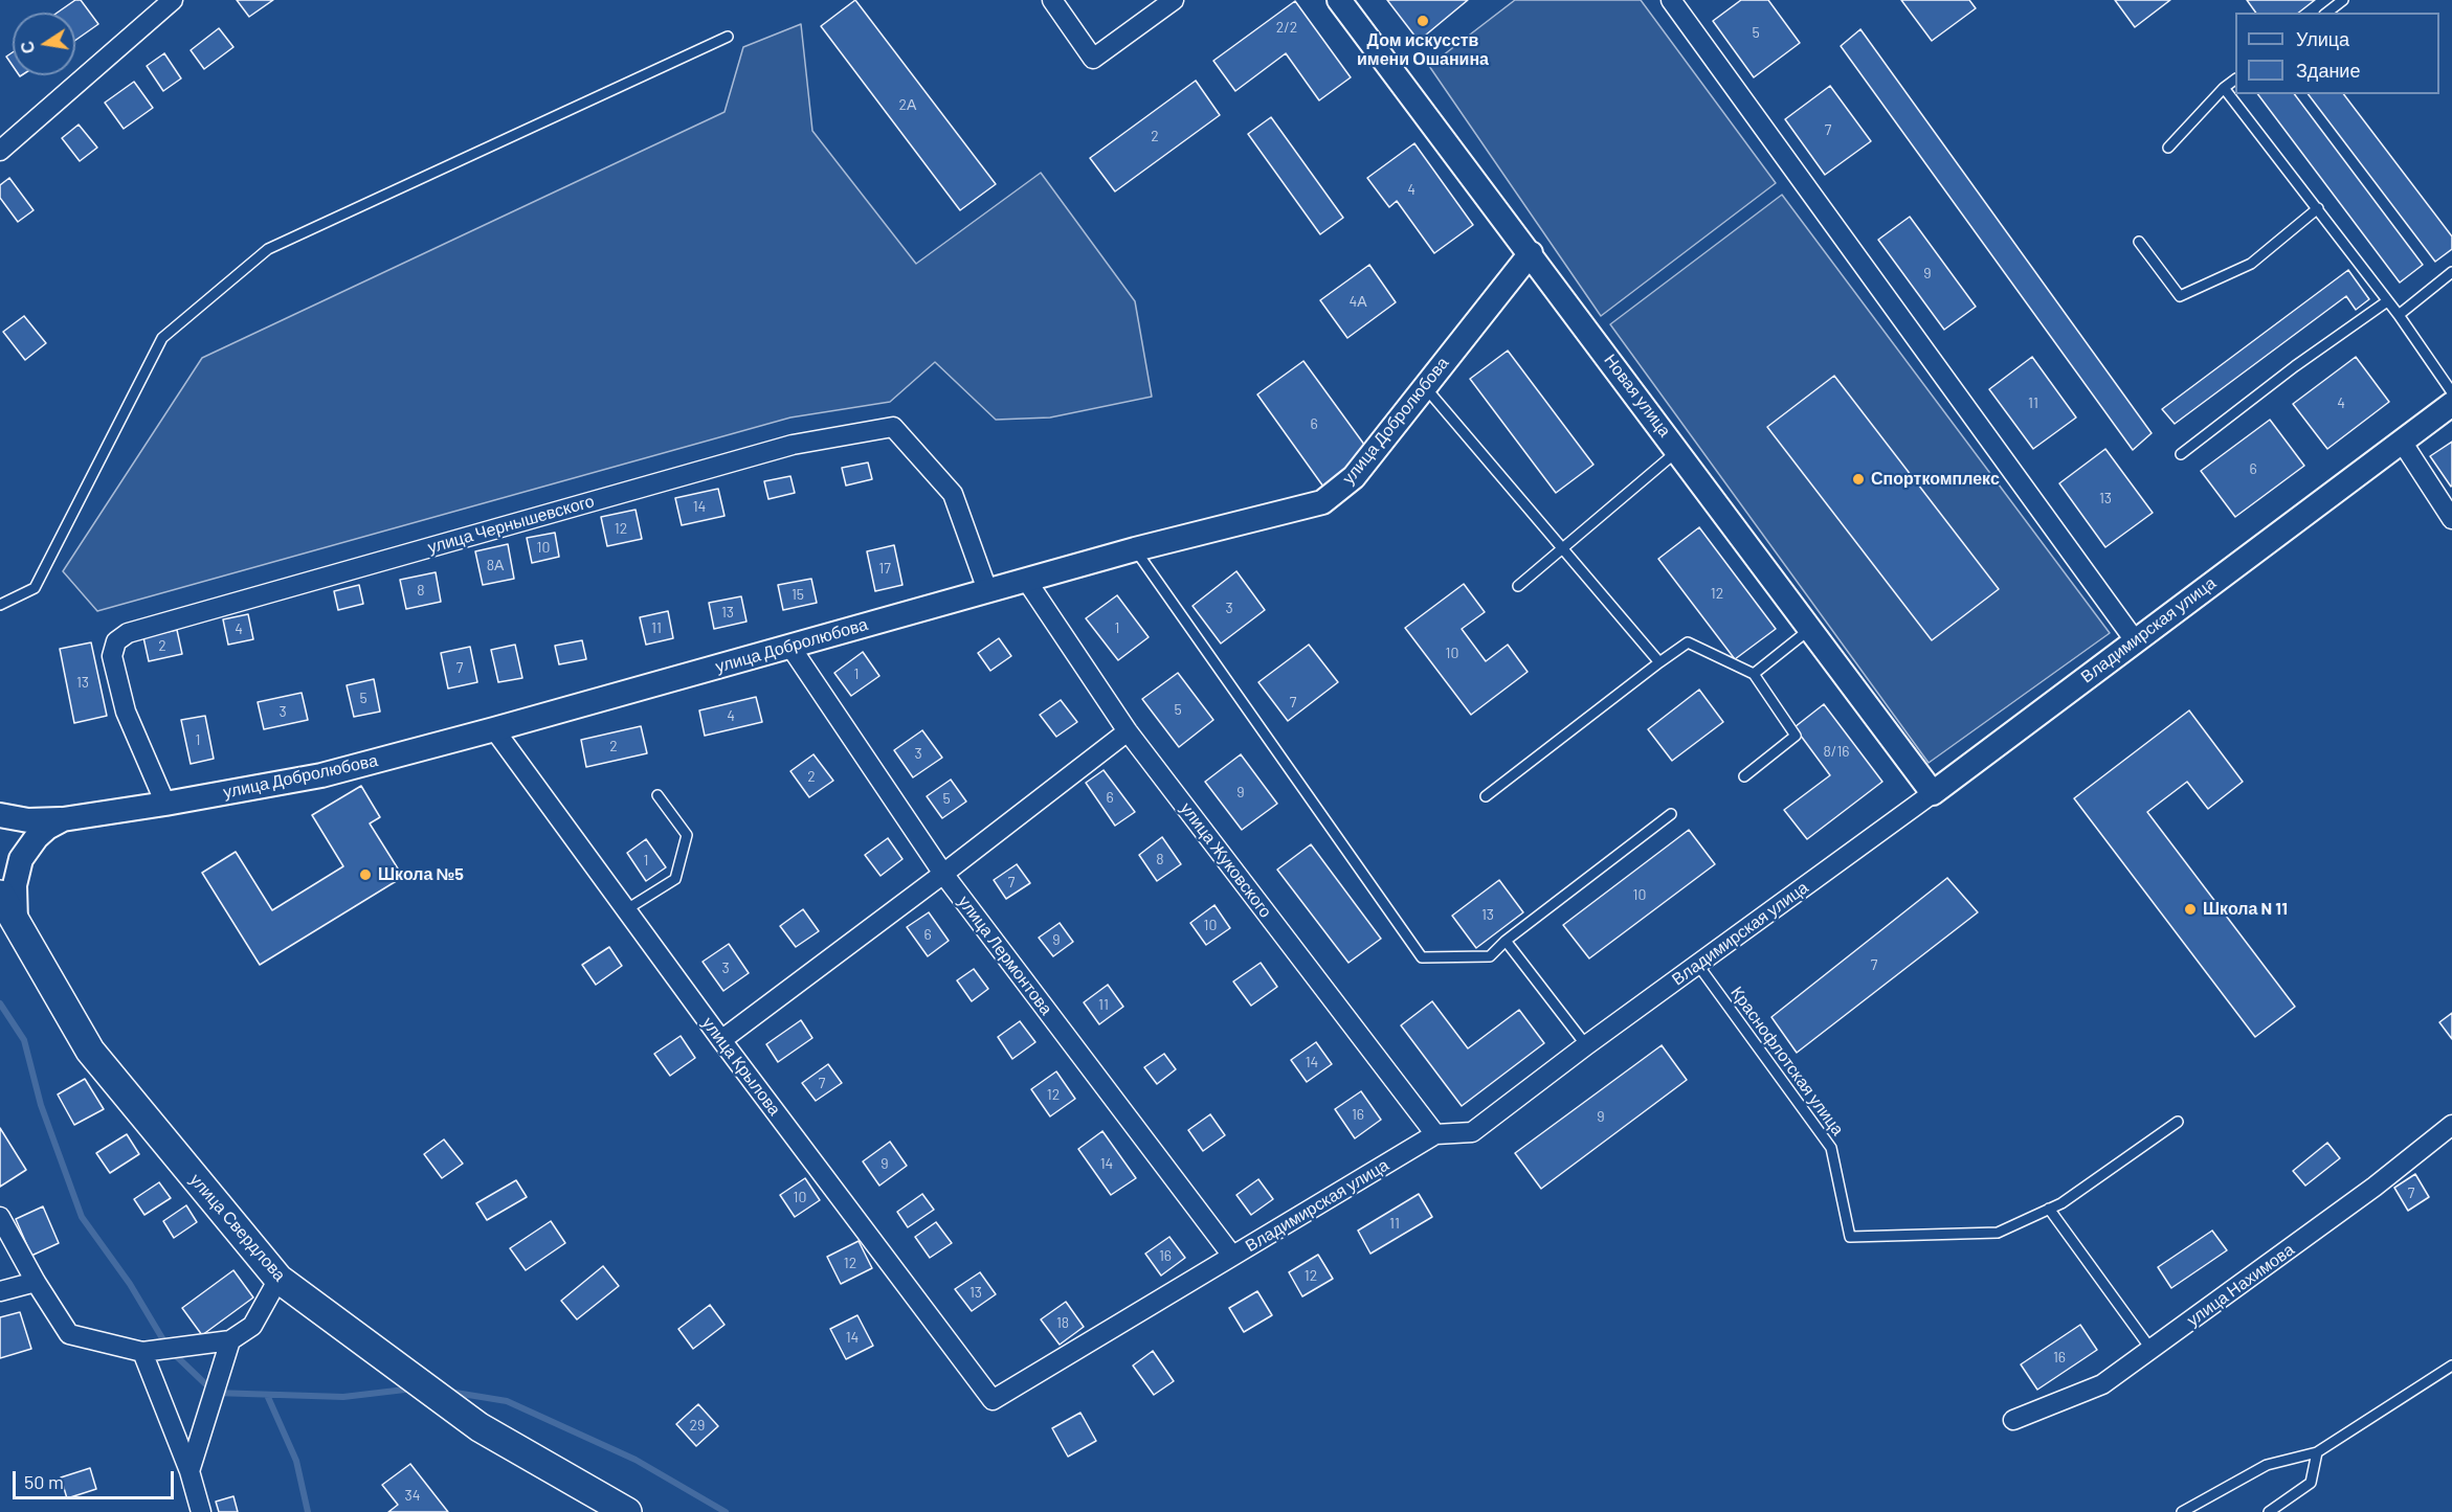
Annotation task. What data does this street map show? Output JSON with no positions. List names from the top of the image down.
{
  "streets": {
    "main road": ["улица Свердлова"],
    "street": [
      "Новая улица",
      "улица Добролюбова",
      "улица Чернышевского",
      "Владимирская улица",
      "улица Жуковского",
      "улица Лермонтова",
      "улица Крылова",
      "улица Нахимова"
    ],
    "lane": ["Краснофлотская улица"]
  },
  "crossings": [
    ["Новая улица", "улица Добролюбова"],
    ["Новая улица", "Владимирская улица"],
    ["улица Добролюбова", "улица Чернышевского"],
    ["улица Добролюбова", "улица Жуковского"],
    ["улица Добролюбова", "улица Лермонтова"],
    ["улица Добролюбова", "улица Крылова"],
    ["улица Добролюбова", "улица Свердлова"],
    ["Владимирская улица", "улица Жуковского"],
    ["Владимирская улица", "улица Лермонтова"],
    ["Владимирская улица", "Краснофлотская улица"],
    ["Владимирская улица", "улица Крылова"]
  ],
  "places": [
    "Дом искусств имени Ошанина",
    "Спорткомплекс",
    "Школа №5",
    "Школа N 11"
  ],
  "house_numbers": [
    "2/2",
    "5",
    "2А",
    "7",
    "2",
    "4",
    "9",
    "4А",
    "11",
    "4",
    "6",
    "6",
    "13",
    "14",
    "12",
    "10",
    "8А",
    "17",
    "8",
    "12",
    "15",
    "3",
    "13",
    "11",
    "1",
    "4",
    "2",
    "10",
    "7",
    "1",
    "13",
    "5",
    "7",
    "5",
    "3",
    "4",
    "1",
    "2",
    "8/16",
    "3",
    "2",
    "9",
    "6",
    "5",
    "8",
    "1",
    "7",
    "10",
    "13",
    "10",
    "6",
    "9",
    "7",
    "3",
    "11",
    "14",
    "7",
    "12",
    "16",
    "9",
    "9",
    "14",
    "7",
    "10",
    "11",
    "16",
    "12",
    "12",
    "13",
    "18",
    "14",
    "16",
    "29",
    "34"
  ],
  "legend": ["Улица", "Здание"],
  "scale_bar": "50 m",
  "north": "left"
}
